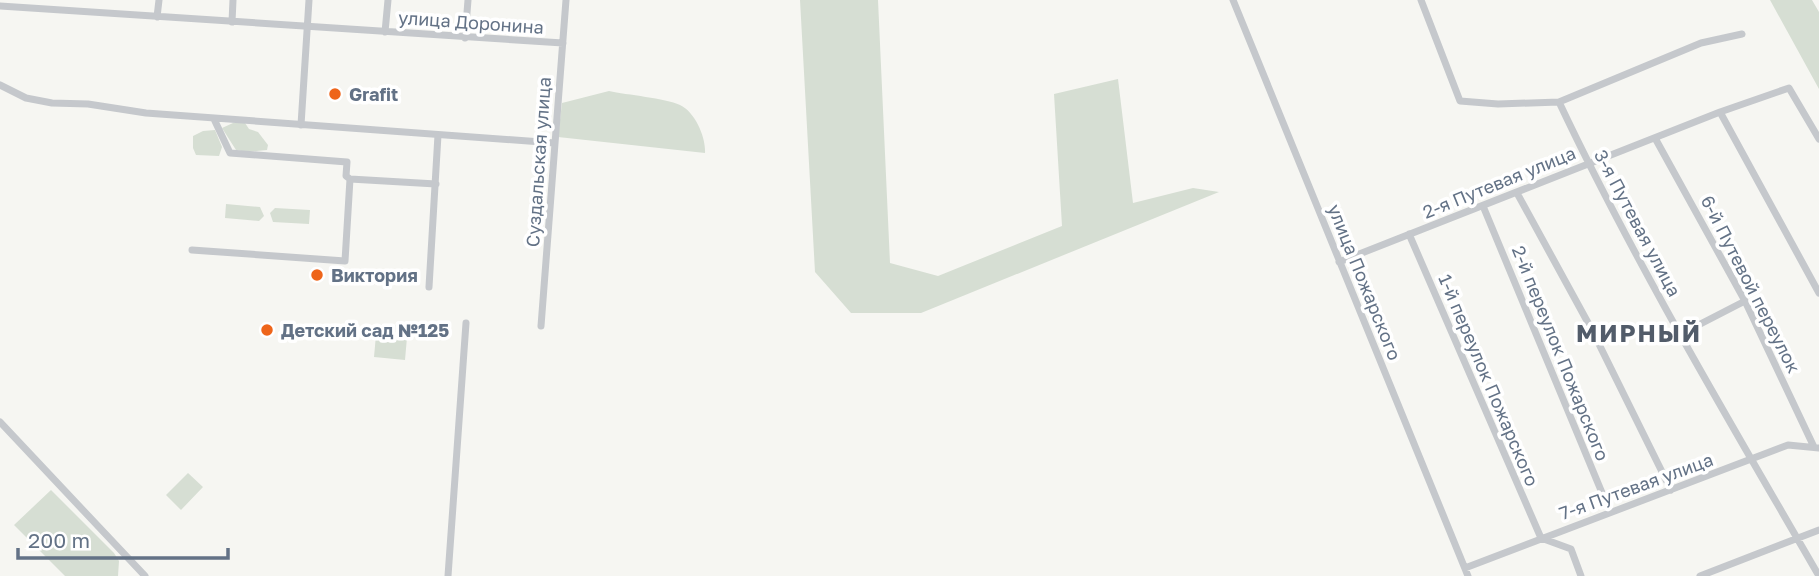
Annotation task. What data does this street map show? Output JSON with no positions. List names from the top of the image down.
{
  "streets": {
    "street": [
      "улица Доронина",
      "Суздальская улица",
      "2-я Путевая улица",
      "3-я Путевая улица",
      "улица Пожарского",
      "6-й Путевой переулок",
      "2-й переулок Пожарского",
      "1-й переулок Пожарского",
      "7-я Путевая улица"
    ]
  },
  "crossings": [
    ["улица Доронина", "Суздальская улица"],
    ["2-я Путевая улица", "3-я Путевая улица"],
    ["2-я Путевая улица", "улица Пожарского"],
    ["2-я Путевая улица", "6-й Путевой переулок"],
    ["2-я Путевая улица", "2-й переулок Пожарского"],
    ["2-я Путевая улица", "1-й переулок Пожарского"],
    ["3-я Путевая улица", "7-я Путевая улица"],
    ["улица Пожарского", "7-я Путевая улица"],
    ["6-й Путевой переулок", "7-я Путевая улица"],
    ["2-й переулок Пожарского", "7-я Путевая улица"],
    ["1-й переулок Пожарского", "7-я Путевая улица"]
  ],
  "districts": ["МИРНЫЙ"],
  "places": ["Grafit", "Виктория", "Детский сад №125"],
  "scale_bar": "200 m"
}
